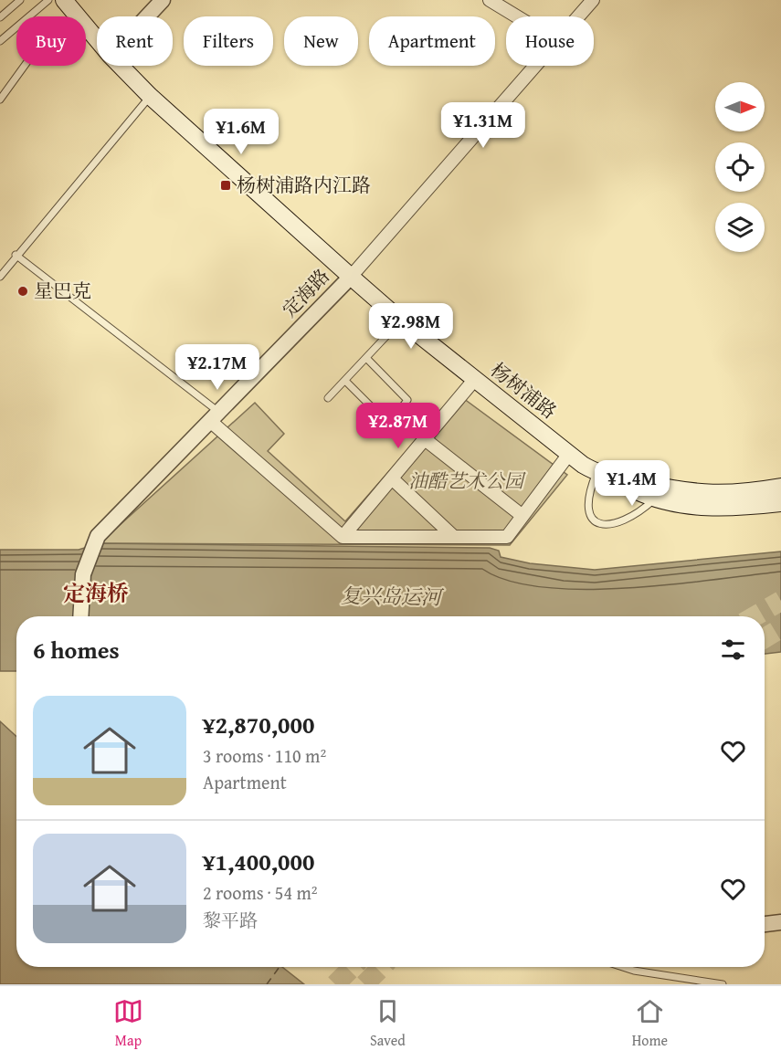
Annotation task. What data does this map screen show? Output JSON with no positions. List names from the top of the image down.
{
  "streets": {
    "main road": ["杨树浦路"],
    "street": ["定海路"]
  },
  "crossings": [
    ["定海路", "杨树浦路"]
  ],
  "districts": ["定海桥"],
  "water": ["复兴岛运河"],
  "parks": ["油酷艺术公园"],
  "places": {
    "transit": ["杨树浦路内江路"],
    "other": ["星巴克"]
  },
  "north": "right",
  "page": {
    "chip": [
      "Buy",
      "Rent",
      "Filters",
      "New",
      "Apartment",
      "House"
    ],
    "price": [
      "¥1.31M",
      "¥1.6M",
      "¥2.98M",
      "¥2.17M",
      "¥2.87M",
      "¥1.4M"
    ],
    "heading": "6 homes",
    "list": [
      {
        "name": "¥2,870,000",
        "note": "3 rooms · 110 m² · Apartment"
      },
      {
        "name": "¥1,400,000",
        "note": "2 rooms · 54 m² · 黎平路"
      }
    ],
    "tabs": ["Map", "Saved", "Home"]
  }
}
